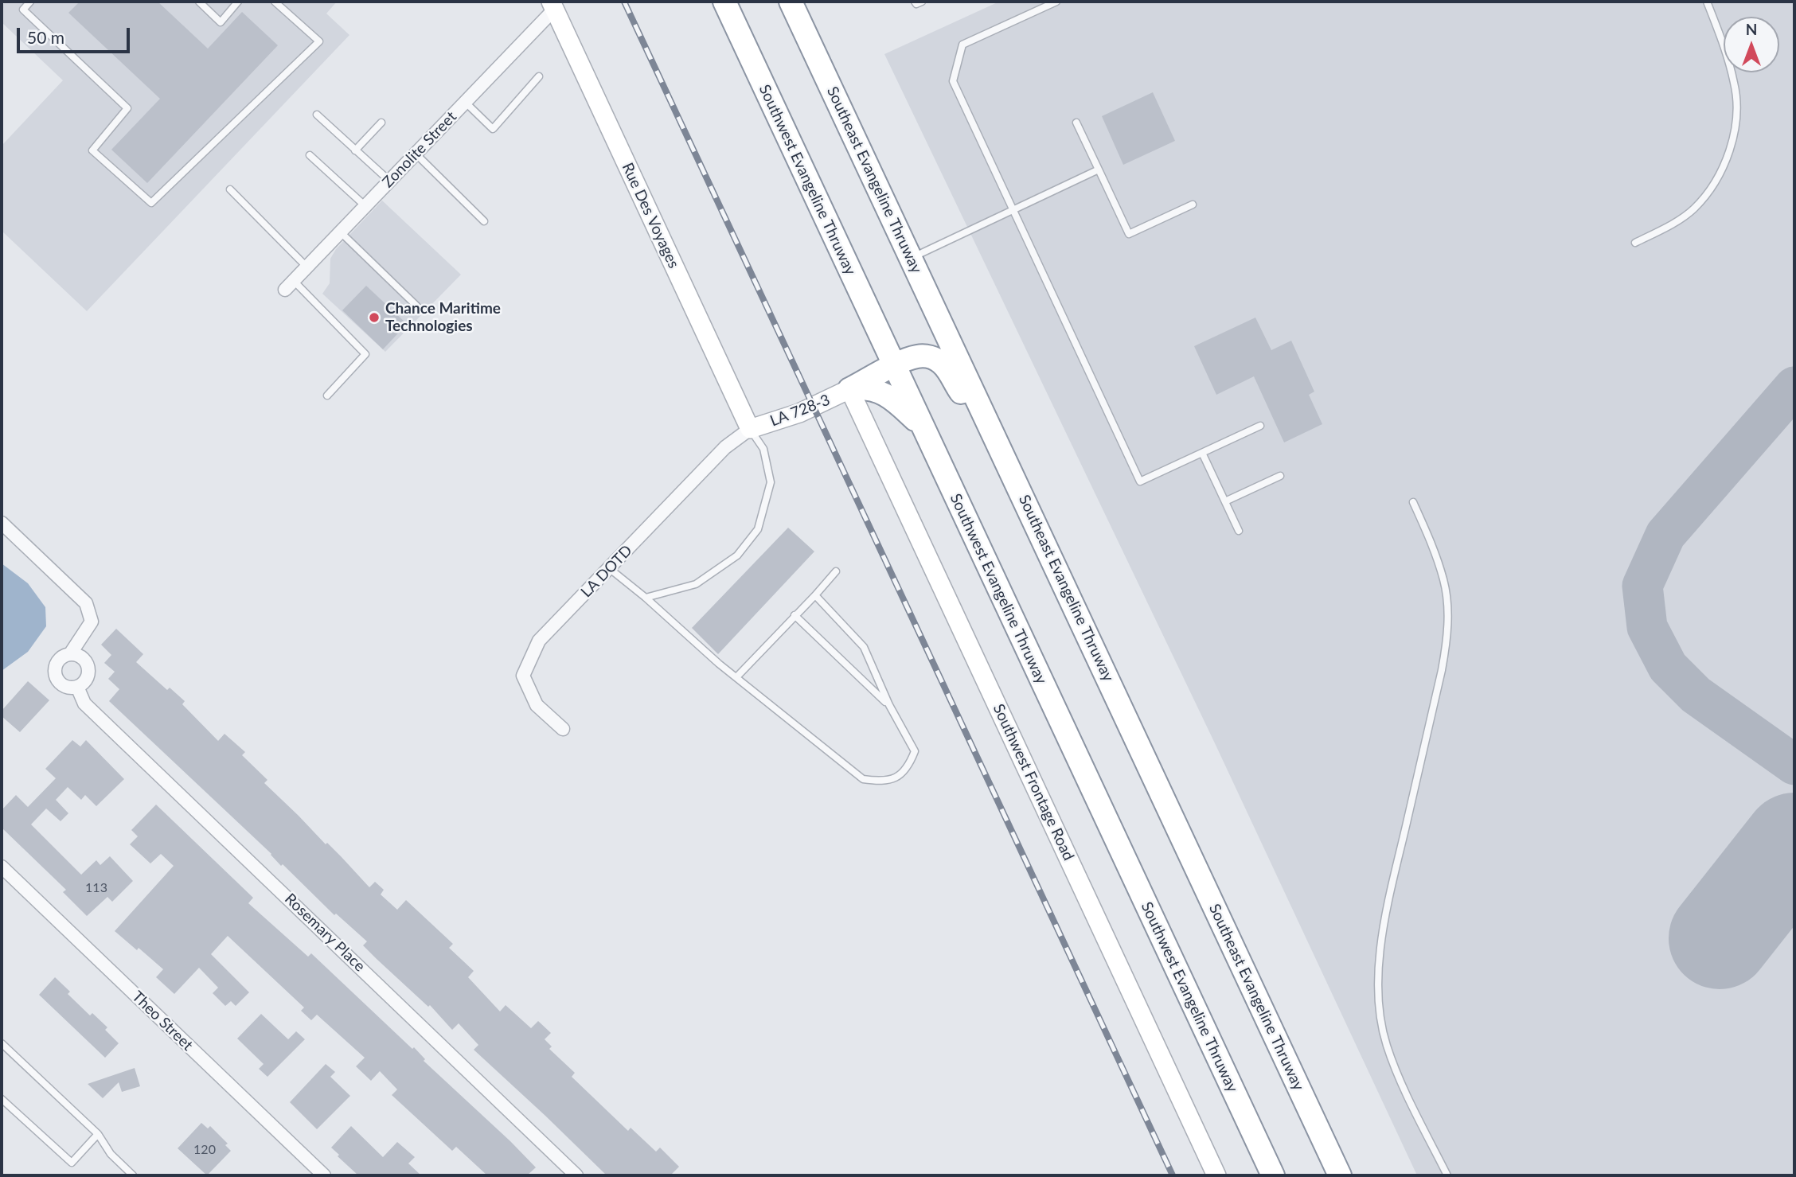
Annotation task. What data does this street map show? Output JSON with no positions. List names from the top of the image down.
{
  "streets": {
    "highway": ["Southwest Evangeline Thruway", "Southeast Evangeline Thruway"],
    "main road": ["Rue Des Voyages", "LA 728-3", "Southwest Frontage Road"],
    "street": [
      "Zonolite Street",
      "LA DOTD",
      "Rosemary Place",
      "Theo Street"
    ]
  },
  "crossings": [
    ["Zonolite Street", "Rue Des Voyages"],
    ["Rue Des Voyages", "LA 728-3"],
    ["Rue Des Voyages", "LA DOTD"],
    ["LA 728-3", "LA DOTD"],
    ["LA 728-3", "Southwest Frontage Road"]
  ],
  "places": ["Chance Maritime Technologies"],
  "house_numbers": ["113", "120"],
  "scale_bar": "50 m",
  "north": "top"
}
